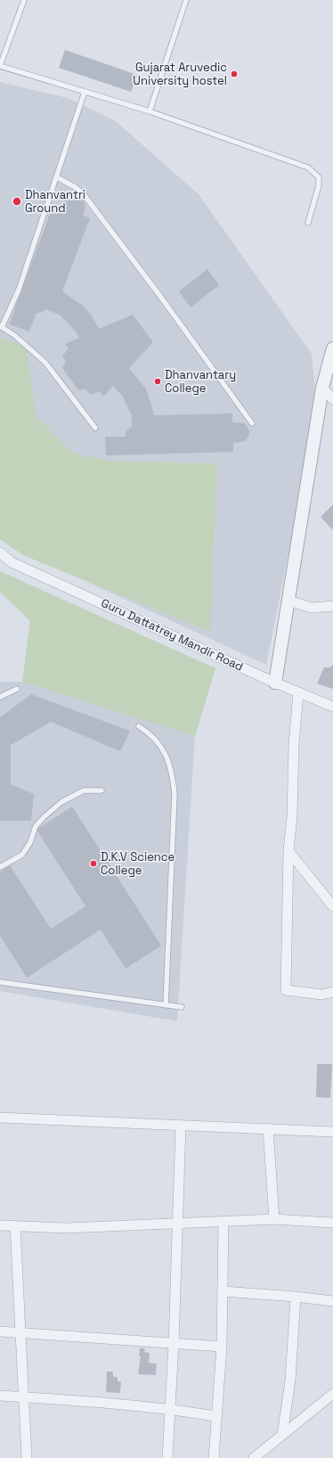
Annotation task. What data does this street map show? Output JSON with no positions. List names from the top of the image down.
{
  "streets": {
    "street": ["Guru Dattatrey Mandir Road"]
  },
  "places": [
    "Gujarat Aruvedic University hostel",
    "Dhanvantri Ground",
    "Dhanvantary College",
    "D.K.V Science College"
  ]
}
